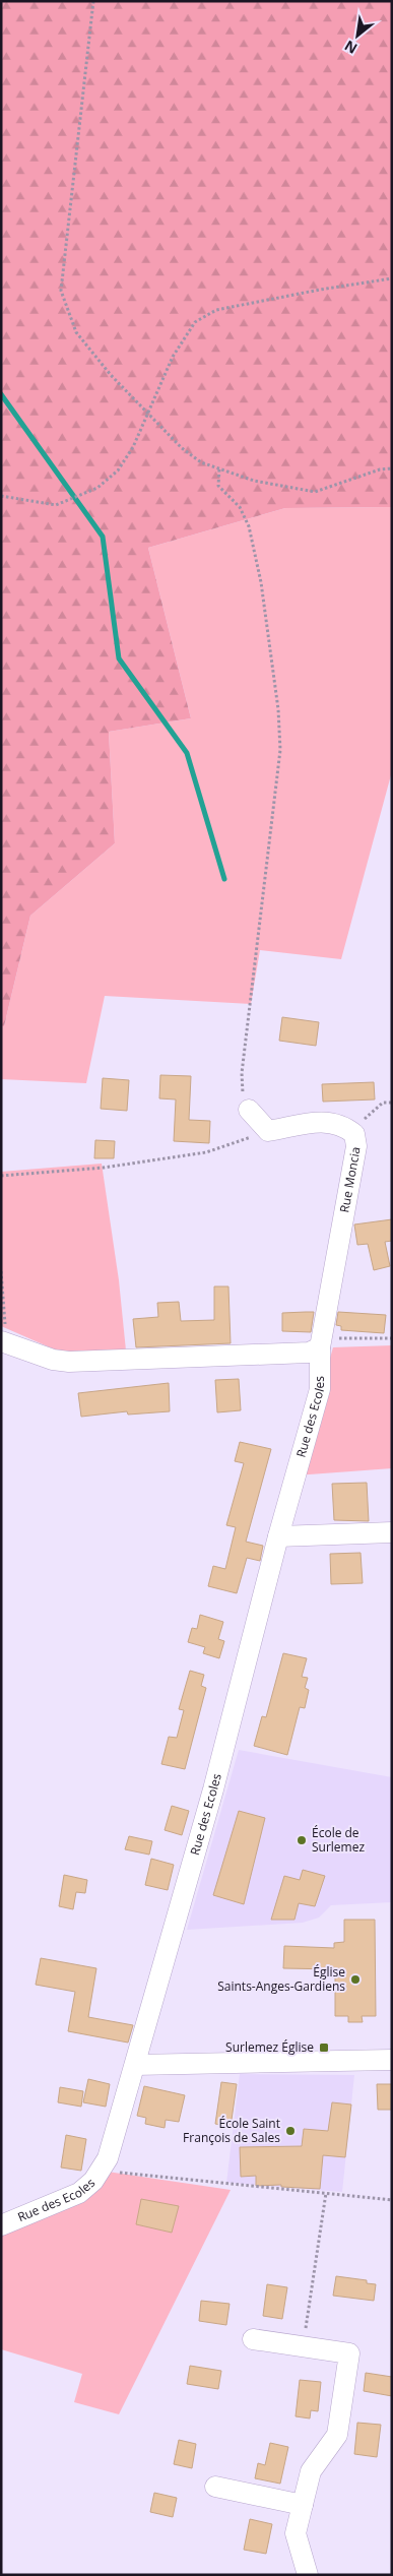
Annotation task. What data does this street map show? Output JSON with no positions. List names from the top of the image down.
{
  "streets": {
    "street": ["Rue Moncia", "Rue des Ecoles"]
  },
  "crossings": [
    ["Rue Moncia", "Rue des Ecoles"]
  ],
  "places": {
    "other": ["École de Surlemez", "Église Saints-Anges-Gardiens", "École Saint François de Sales"],
    "transit": ["Surlemez Église"]
  },
  "north": "bottom left"
}
